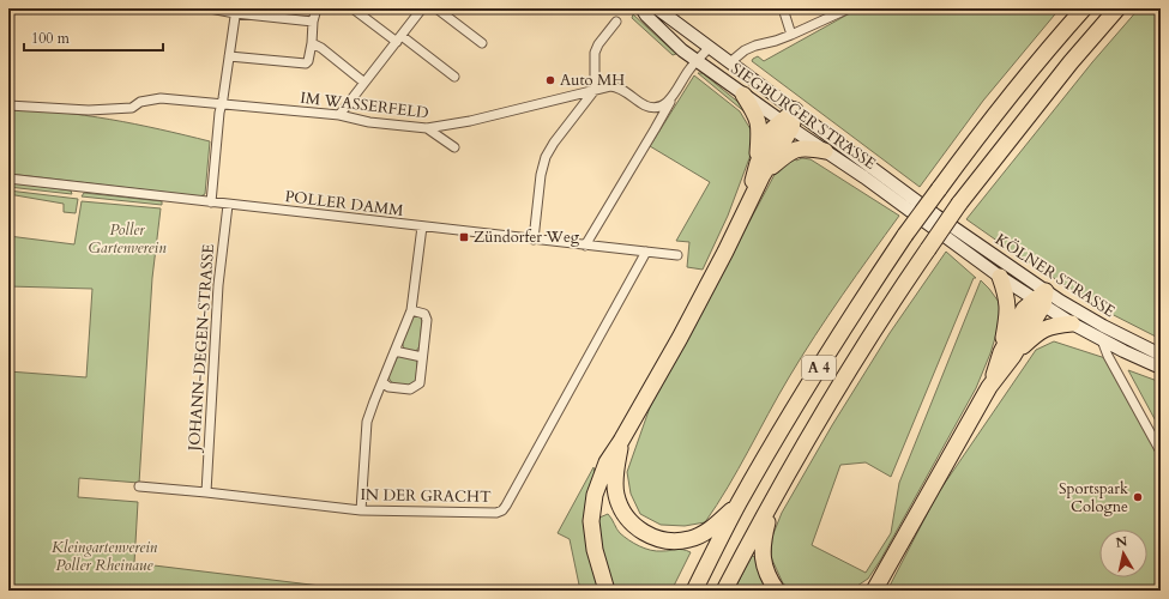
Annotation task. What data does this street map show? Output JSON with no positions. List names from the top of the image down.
{
  "streets": {
    "highway": ["A 4"],
    "main road": ["SIEGBURGER STRASSE", "KÖLNER STRASSE"],
    "street": [
      "IM WASSERFELD",
      "POLLER DAMM",
      "JOHANN-DEGEN-STRASSE",
      "IN DER GRACHT"
    ]
  },
  "crossings": [
    ["IM WASSERFELD", "SIEGBURGER STRASSE"],
    ["SIEGBURGER STRASSE", "KÖLNER STRASSE"],
    ["POLLER DAMM", "JOHANN-DEGEN-STRASSE"],
    ["POLLER DAMM", "IN DER GRACHT"],
    ["JOHANN-DEGEN-STRASSE", "IN DER GRACHT"]
  ],
  "parks": ["Poller Gartenverein", "Kleingartenverein Poller Rheinaue"],
  "places": {
    "other": ["Auto MH", "Sportspark Cologne"],
    "transit": ["Zündorfer Weg"]
  },
  "scale_bar": "100 m",
  "north": "top"
}
